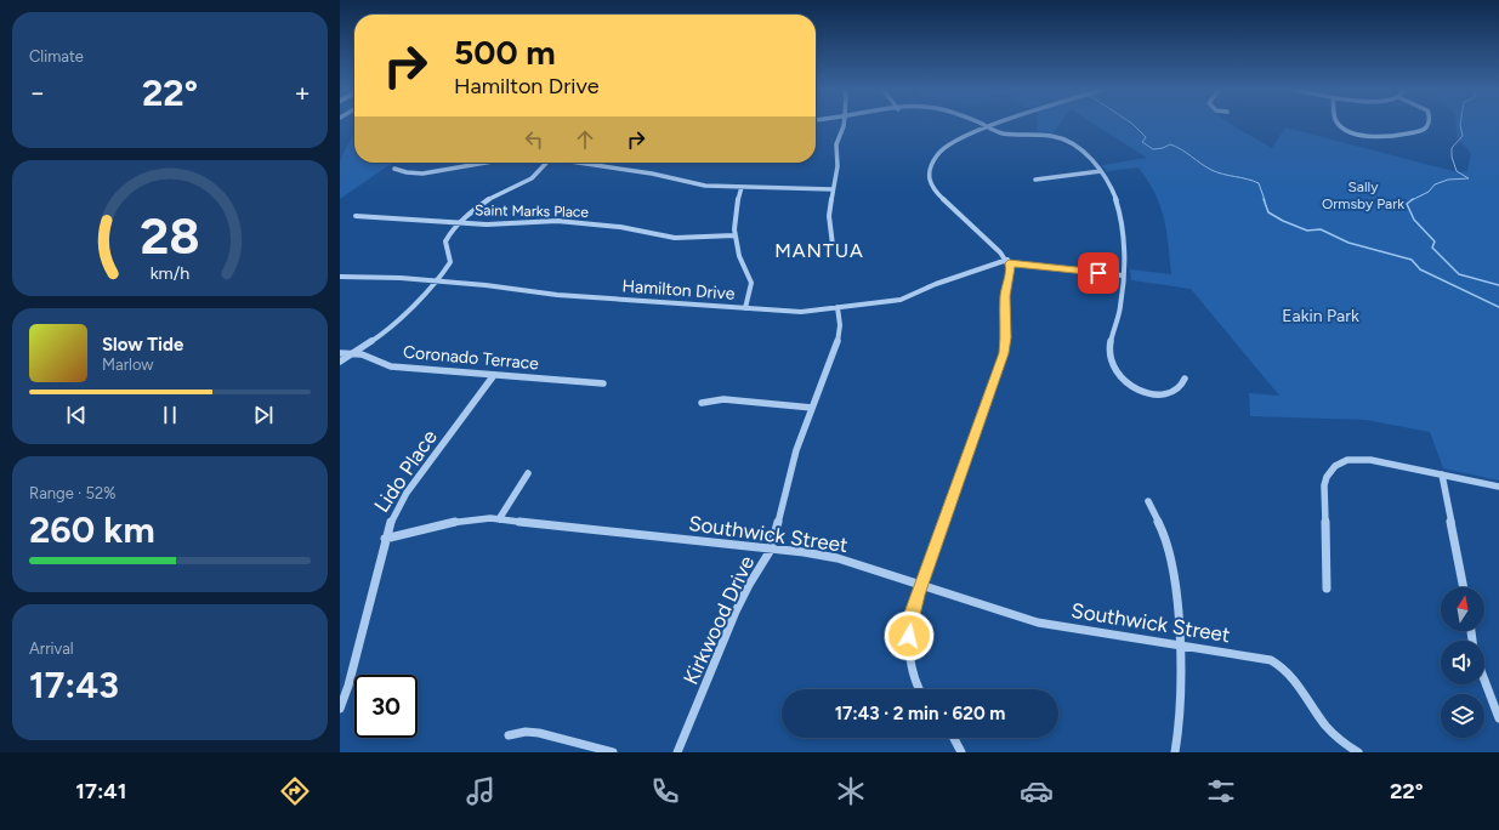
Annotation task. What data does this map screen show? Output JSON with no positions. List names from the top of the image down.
{
  "streets": {
    "street": [
      "Saint Marks Place",
      "Hamilton Drive",
      "Coronado Terrace",
      "Lido Place",
      "Southwick Street",
      "Kirkwood Drive"
    ]
  },
  "crossings": [
    ["Hamilton Drive", "Kirkwood Drive"],
    ["Coronado Terrace", "Lido Place"],
    ["Lido Place", "Southwick Street"],
    ["Southwick Street", "Kirkwood Drive"]
  ],
  "districts": ["MANTUA"],
  "parks": ["Sally Ormsby Park", "Eakin Park"],
  "north": "top",
  "page": {
    "tile": [
      "Climate",
      ["Range · 52%", "260 km"],
      ["Arrival", "17:43"]
    ],
    "turn": ["500 m", "Hamilton Drive"],
    "heat": ["−", "22°", "+"],
    "song": ["Slow Tide", "Marlow"],
    "limit": "30",
    "trip": "17:43 · 2 min · 620 m",
    "tabs": ["17:41", "22°"],
    "gauge": ["28", "km/h"]
  }
}
